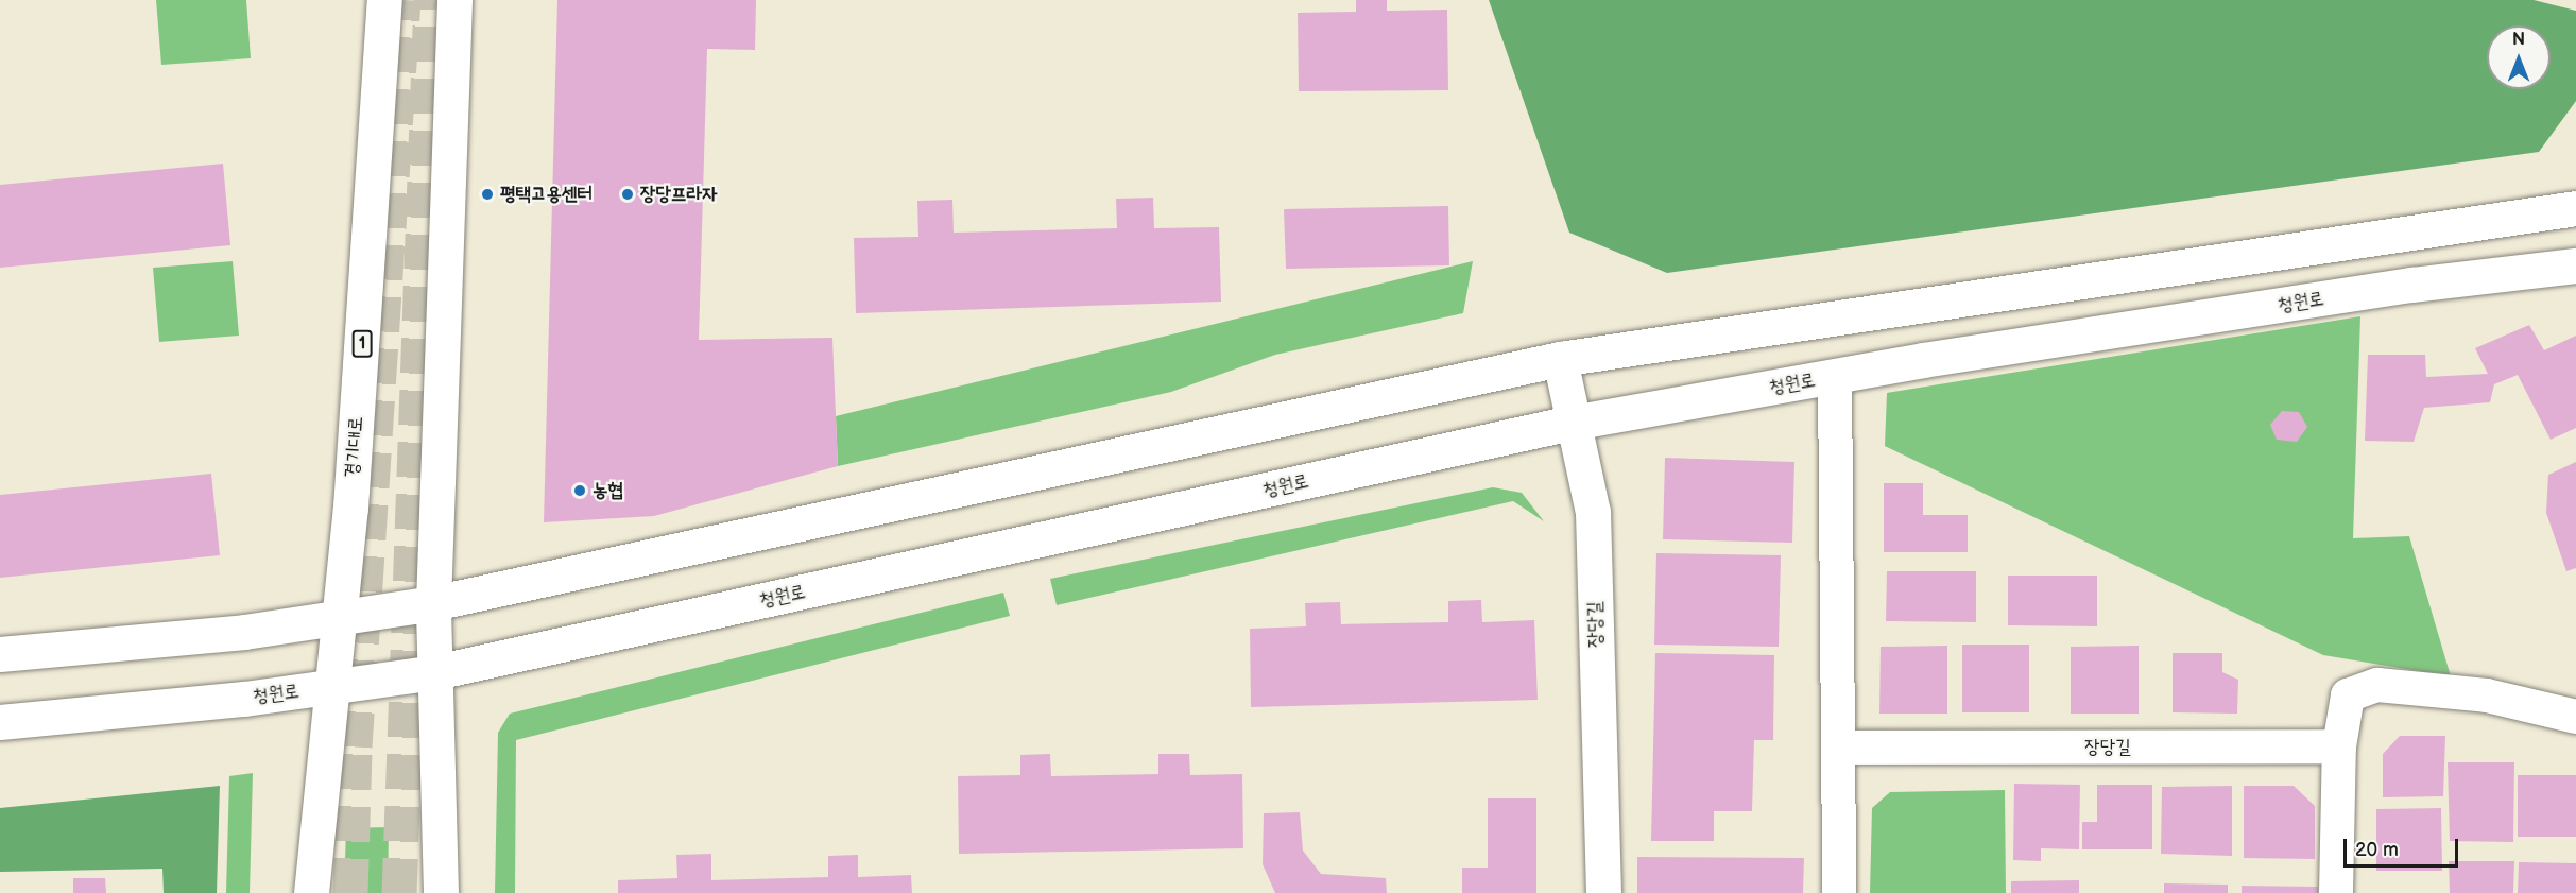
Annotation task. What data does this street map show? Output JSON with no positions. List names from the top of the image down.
{
  "streets": {
    "main road": [
      "청원로",
      "1",
      "경기대로",
      "장당길"
    ]
  },
  "crossings": [
    ["청원로", "경기대로"],
    ["청원로", "장당길"]
  ],
  "places": ["평택고용센터", "장당프라자", "농협"],
  "scale_bar": "20 m",
  "north": "top"
}
